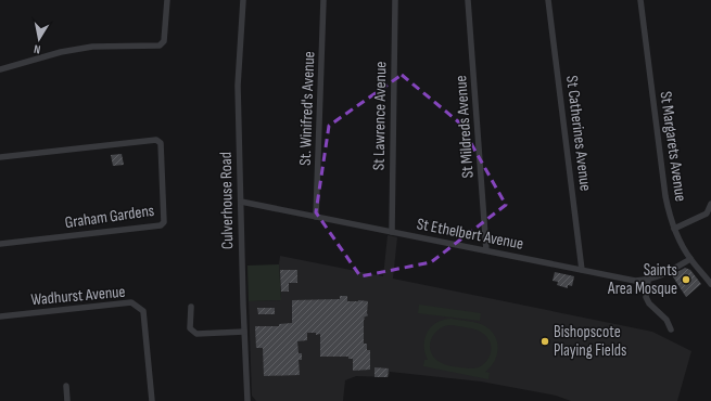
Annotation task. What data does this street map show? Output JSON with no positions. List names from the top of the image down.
{
  "streets": {
    "street": [
      "St. Winifred's Avenue",
      "St Lawrence Avenue",
      "St Mildreds Avenue",
      "St Catherines Avenue",
      "St Margarets Avenue",
      "Culverhouse Road",
      "Graham Gardens",
      "St Ethelbert Avenue",
      "Wadhurst Avenue"
    ]
  },
  "crossings": [
    ["St. Winifred's Avenue", "St Ethelbert Avenue"],
    ["St Lawrence Avenue", "St Ethelbert Avenue"],
    ["St Mildreds Avenue", "St Ethelbert Avenue"],
    ["St Catherines Avenue", "St Ethelbert Avenue"],
    ["St Margarets Avenue", "St Ethelbert Avenue"],
    ["Culverhouse Road", "St Ethelbert Avenue"]
  ],
  "places": ["Saints Area Mosque", "Bishopscote Playing Fields"],
  "north": "bottom"
}
